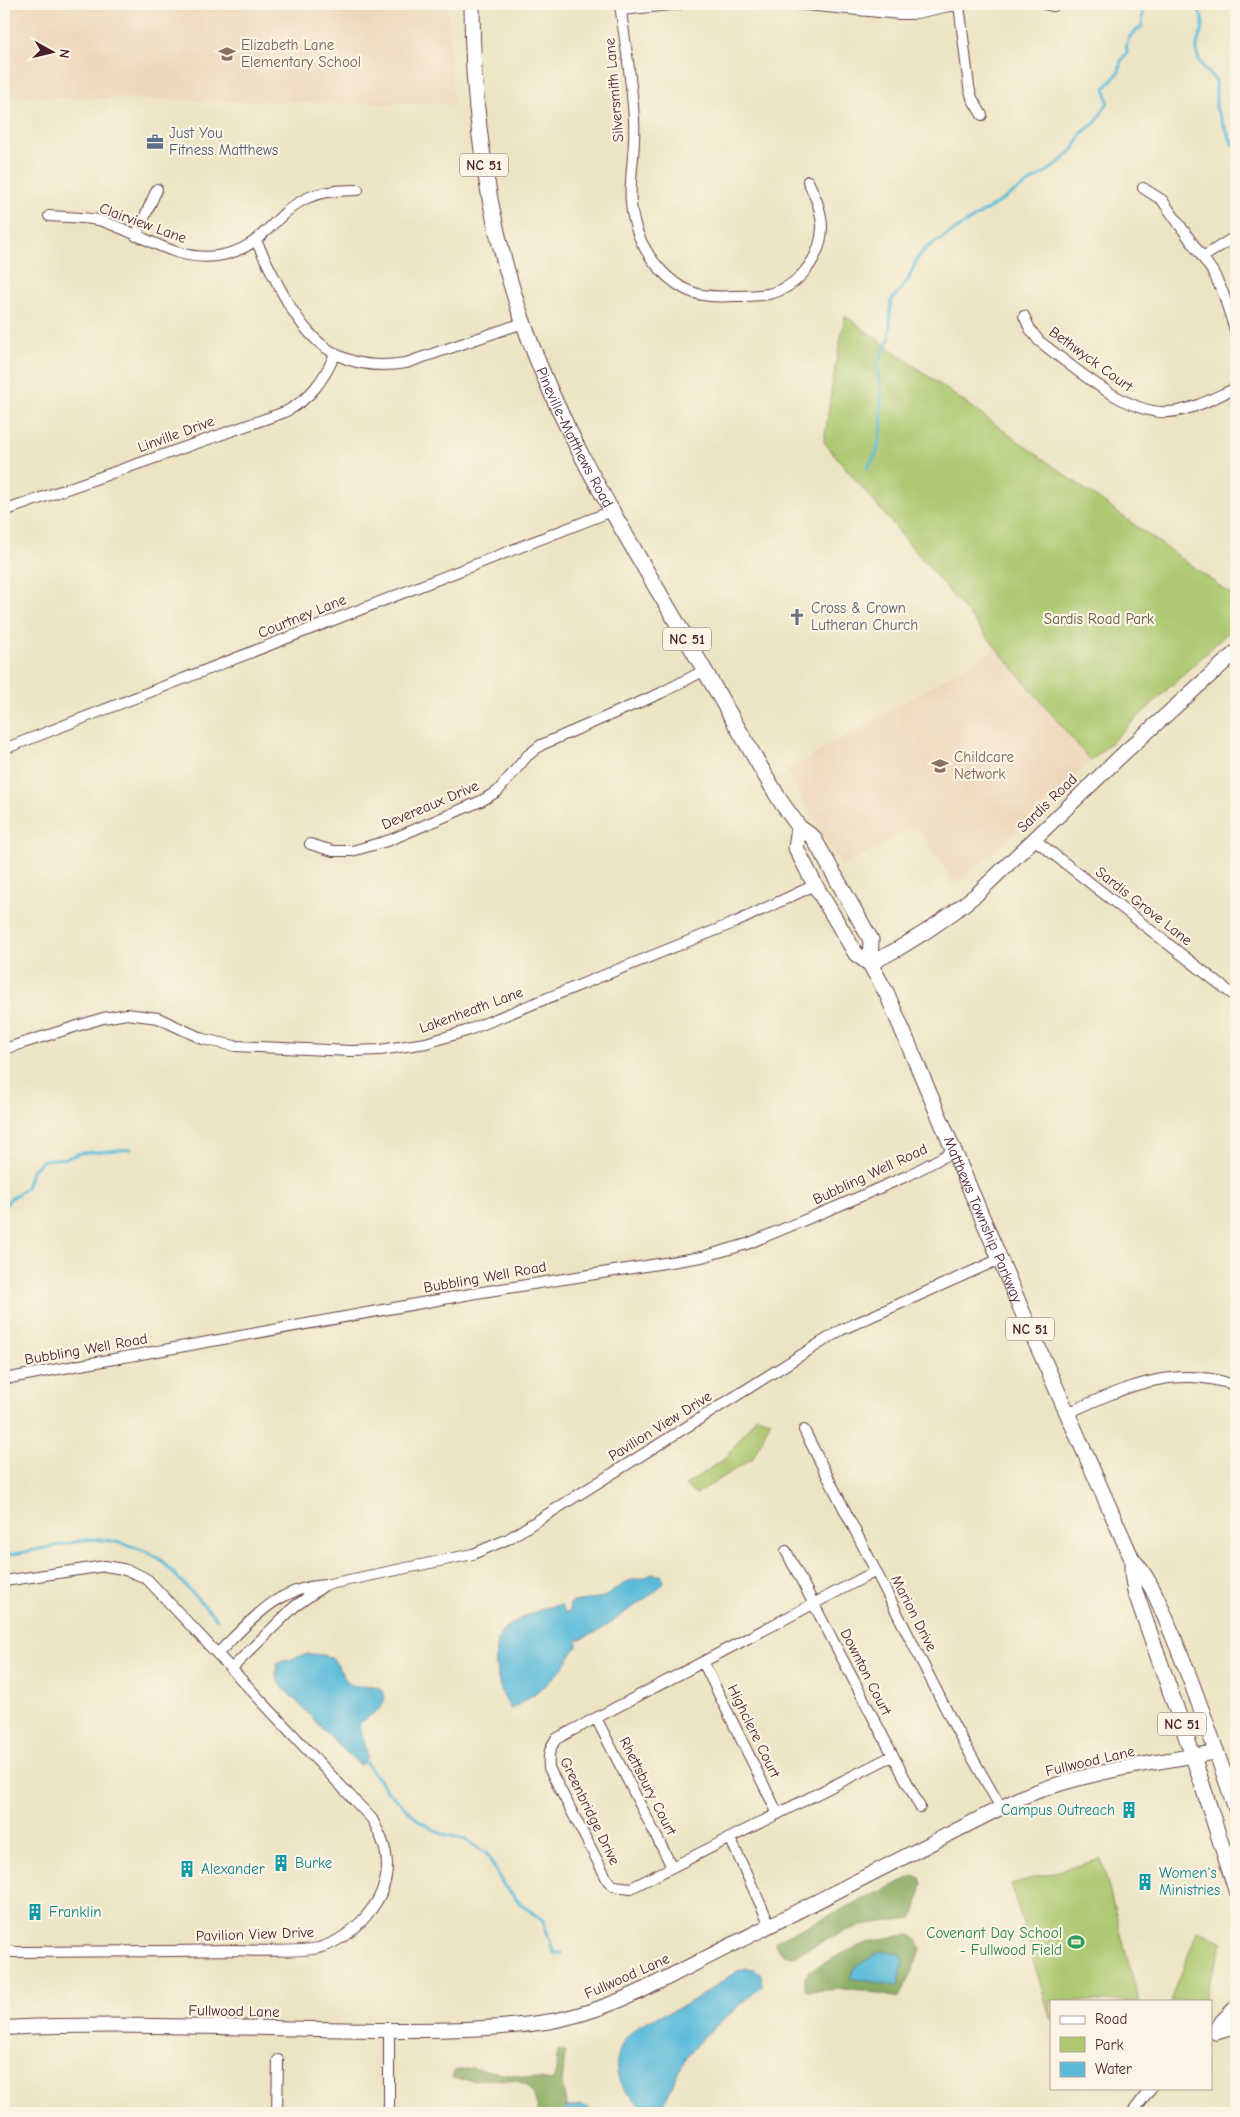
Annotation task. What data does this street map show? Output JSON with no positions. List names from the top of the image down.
{
  "streets": {
    "main road": ["NC 51", "Pineville-Matthews Road", "Matthews Township Parkway"],
    "street": [
      "Silversmith Lane",
      "Clairview Lane",
      "Bethwyck Court",
      "Linville Drive",
      "Courtney Lane",
      "Sardis Road",
      "Devereaux Drive",
      "Sardis Grove Lane",
      "Lakenheath Lane",
      "Bubbling Well Road",
      "Pavilion View Drive",
      "Marion Drive",
      "Downton Court",
      "Highclere Court",
      "Fullwood Lane",
      "Rhettsbury Court",
      "Greenbridge Drive"
    ]
  },
  "crossings": [
    ["NC 51", "Pineville-Matthews Road"],
    ["NC 51", "Sardis Road"],
    ["NC 51", "Lakenheath Lane"],
    ["NC 51", "Matthews Township Parkway"],
    ["Pineville-Matthews Road", "Courtney Lane"],
    ["Pineville-Matthews Road", "Sardis Road"],
    ["Pineville-Matthews Road", "Devereaux Drive"],
    ["Pineville-Matthews Road", "Matthews Township Parkway"],
    ["Sardis Road", "Sardis Grove Lane"],
    ["Sardis Road", "Matthews Township Parkway"],
    ["Bubbling Well Road", "Matthews Township Parkway"],
    ["Matthews Township Parkway", "Pavilion View Drive"],
    ["Matthews Township Parkway", "Fullwood Lane"],
    ["Marion Drive", "Fullwood Lane"],
    ["Marion Drive", "Greenbridge Drive"],
    ["Downton Court", "Greenbridge Drive"],
    ["Highclere Court", "Greenbridge Drive"],
    ["Rhettsbury Court", "Greenbridge Drive"]
  ],
  "parks": ["Sardis Road Park"],
  "places": {
    "school or university": ["Elizabeth Lane Elementary School", "Childcare Network"],
    "office": ["Just You Fitness Matthews"],
    "church": ["Cross & Crown Lutheran Church"],
    "building": [
      "Campus Outreach",
      "Burke",
      "Alexander",
      "Women's Ministries",
      "Franklin"
    ],
    "sports": ["Covenant Day School - Fullwood Field"]
  },
  "legend": ["Road", "Park", "Water"],
  "north": "right"
}
